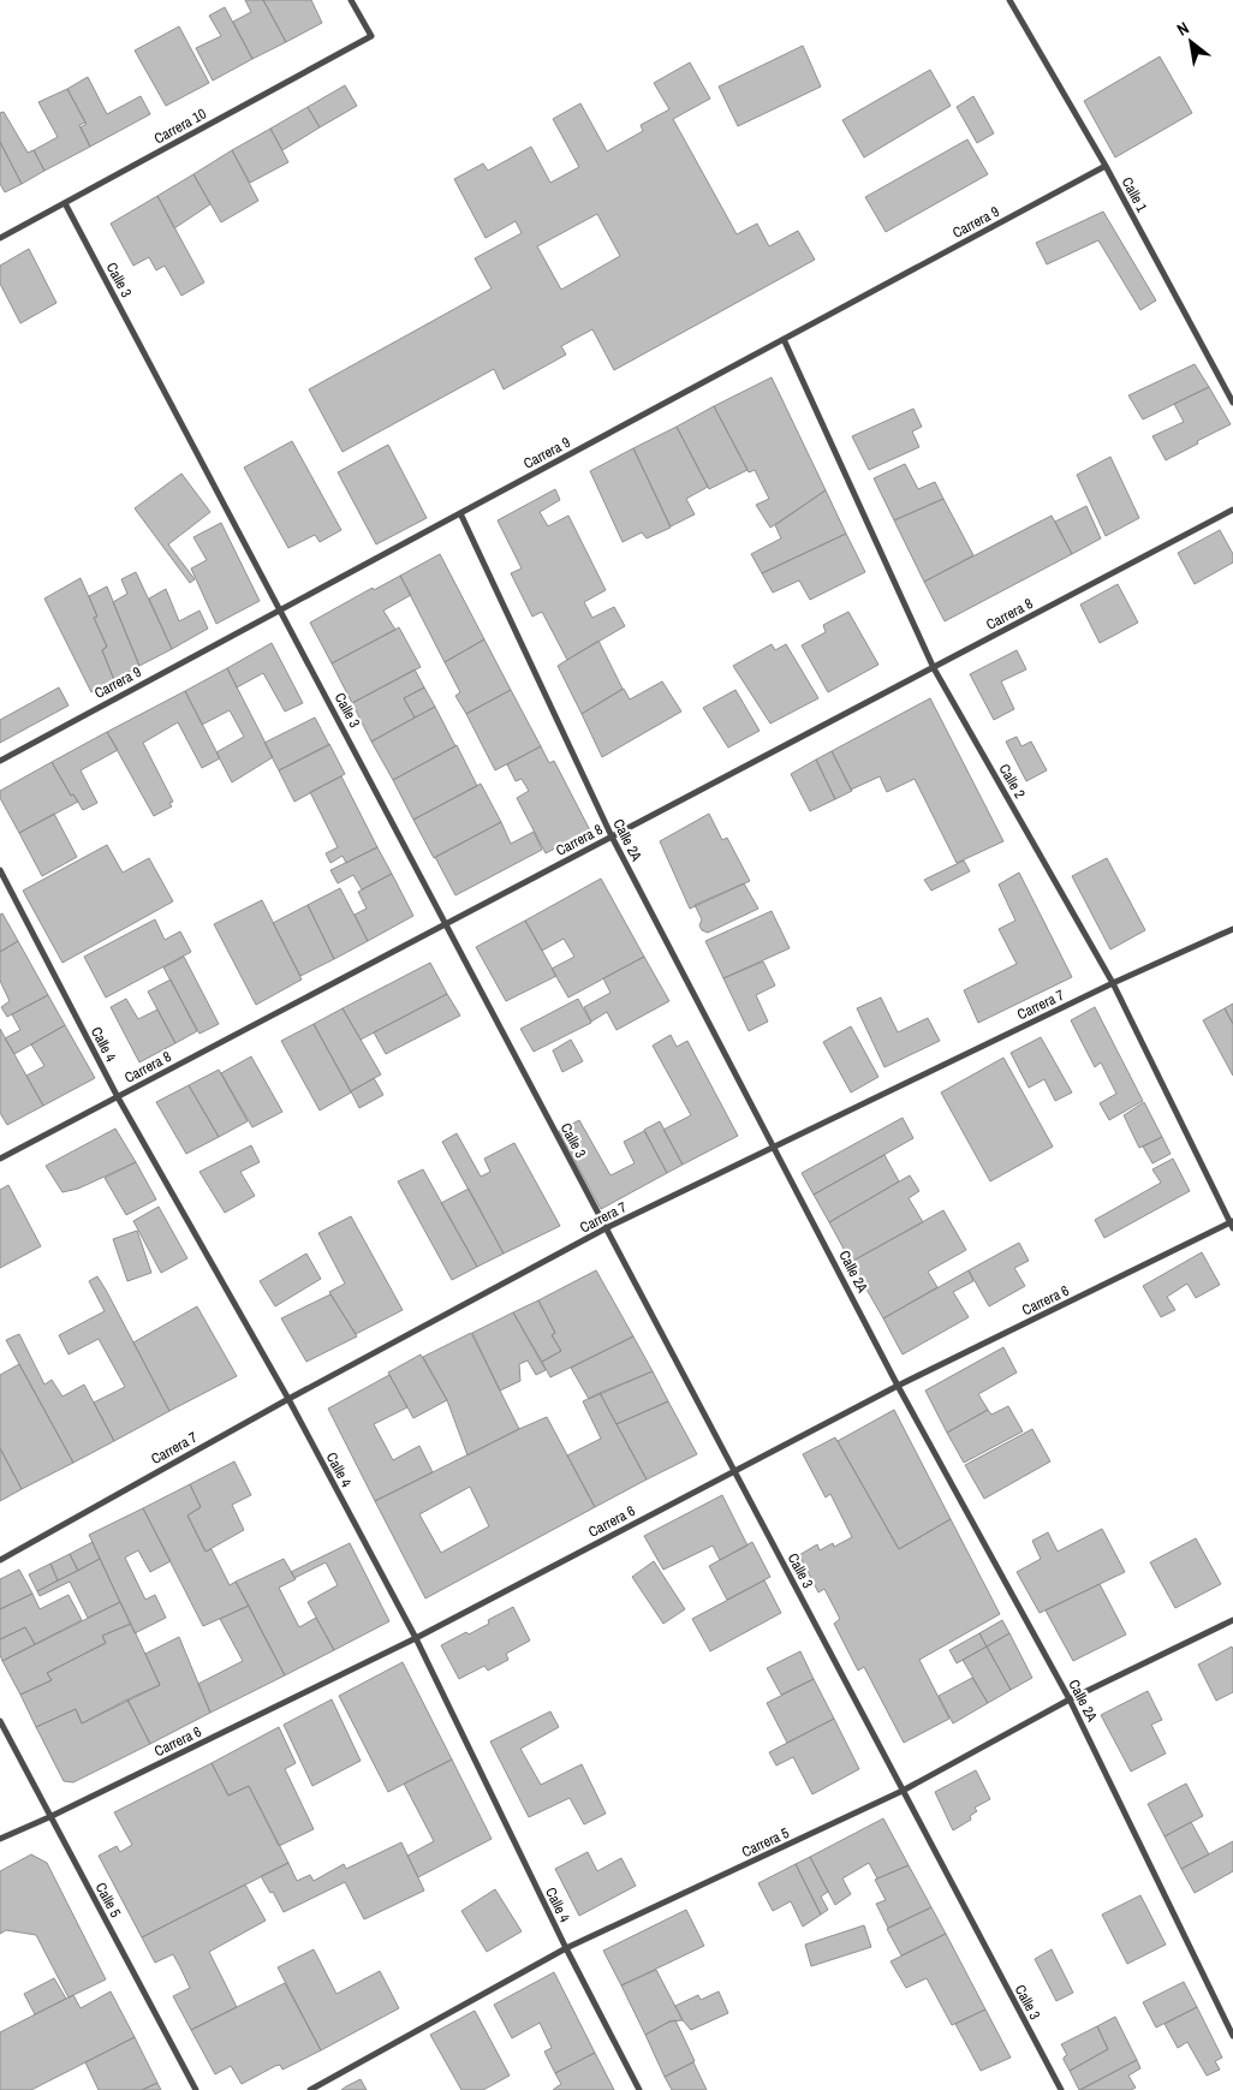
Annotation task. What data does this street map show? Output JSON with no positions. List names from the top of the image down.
{
  "streets": {
    "street": [
      "Carrera 10",
      "Calle 1",
      "Carrera 9",
      "Calle 3",
      "Carrera 8",
      "Calle 2",
      "Calle 2A",
      "Carrera 7",
      "Calle 4",
      "Carrera 6",
      "Carrera 5",
      "Calle 5"
    ]
  },
  "crossings": [
    ["Carrera 10", "Calle 3"],
    ["Calle 1", "Carrera 9"],
    ["Carrera 9", "Calle 3"],
    ["Carrera 9", "Calle 2"],
    ["Carrera 9", "Calle 2A"],
    ["Calle 3", "Carrera 8"],
    ["Calle 3", "Carrera 7"],
    ["Calle 3", "Carrera 6"],
    ["Calle 3", "Carrera 5"],
    ["Carrera 8", "Calle 2"],
    ["Carrera 8", "Calle 2A"],
    ["Carrera 8", "Calle 4"],
    ["Calle 2", "Carrera 7"],
    ["Calle 2", "Carrera 6"],
    ["Calle 2A", "Carrera 7"],
    ["Calle 2A", "Carrera 6"],
    ["Calle 2A", "Carrera 5"],
    ["Carrera 7", "Calle 4"],
    ["Calle 4", "Carrera 6"],
    ["Calle 4", "Carrera 5"],
    ["Carrera 6", "Calle 5"]
  ],
  "north": "top left"
}
